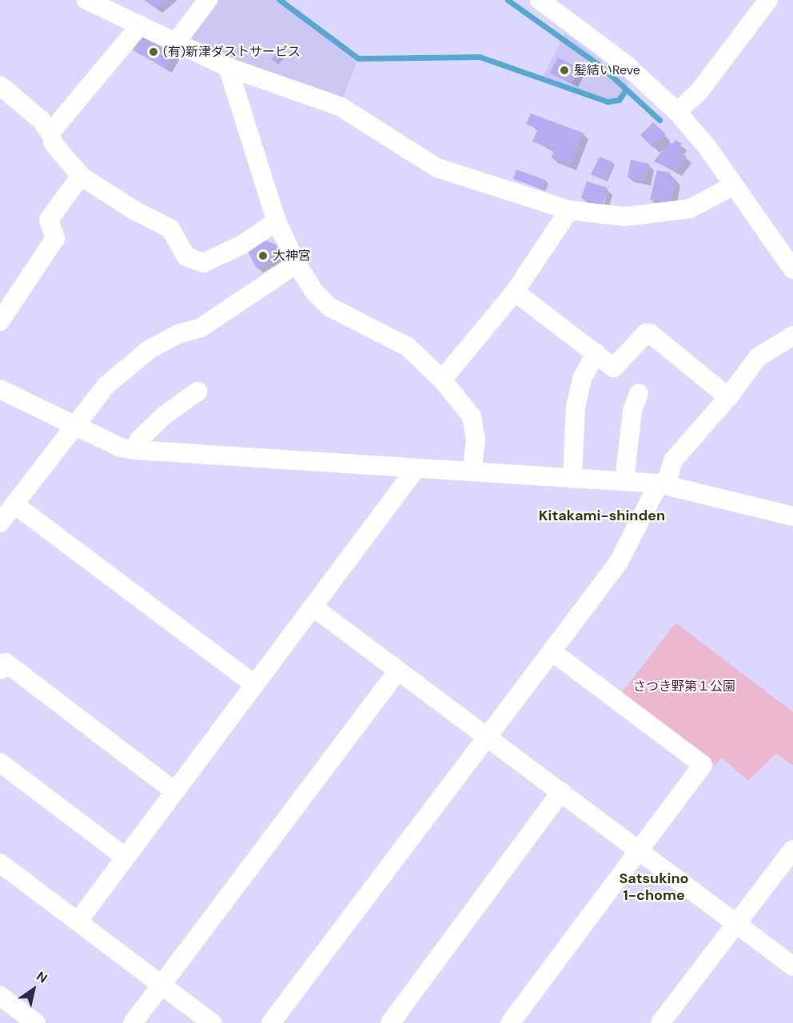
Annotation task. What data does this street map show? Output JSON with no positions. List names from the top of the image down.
{
  "districts": ["Kitakami-shinden", "Satsukino 1-chome"],
  "parks": ["さつき野第１公園"],
  "places": ["(有)新津ダストサービス", "髪結いReve", "大神宮"],
  "north": "top right"
}
